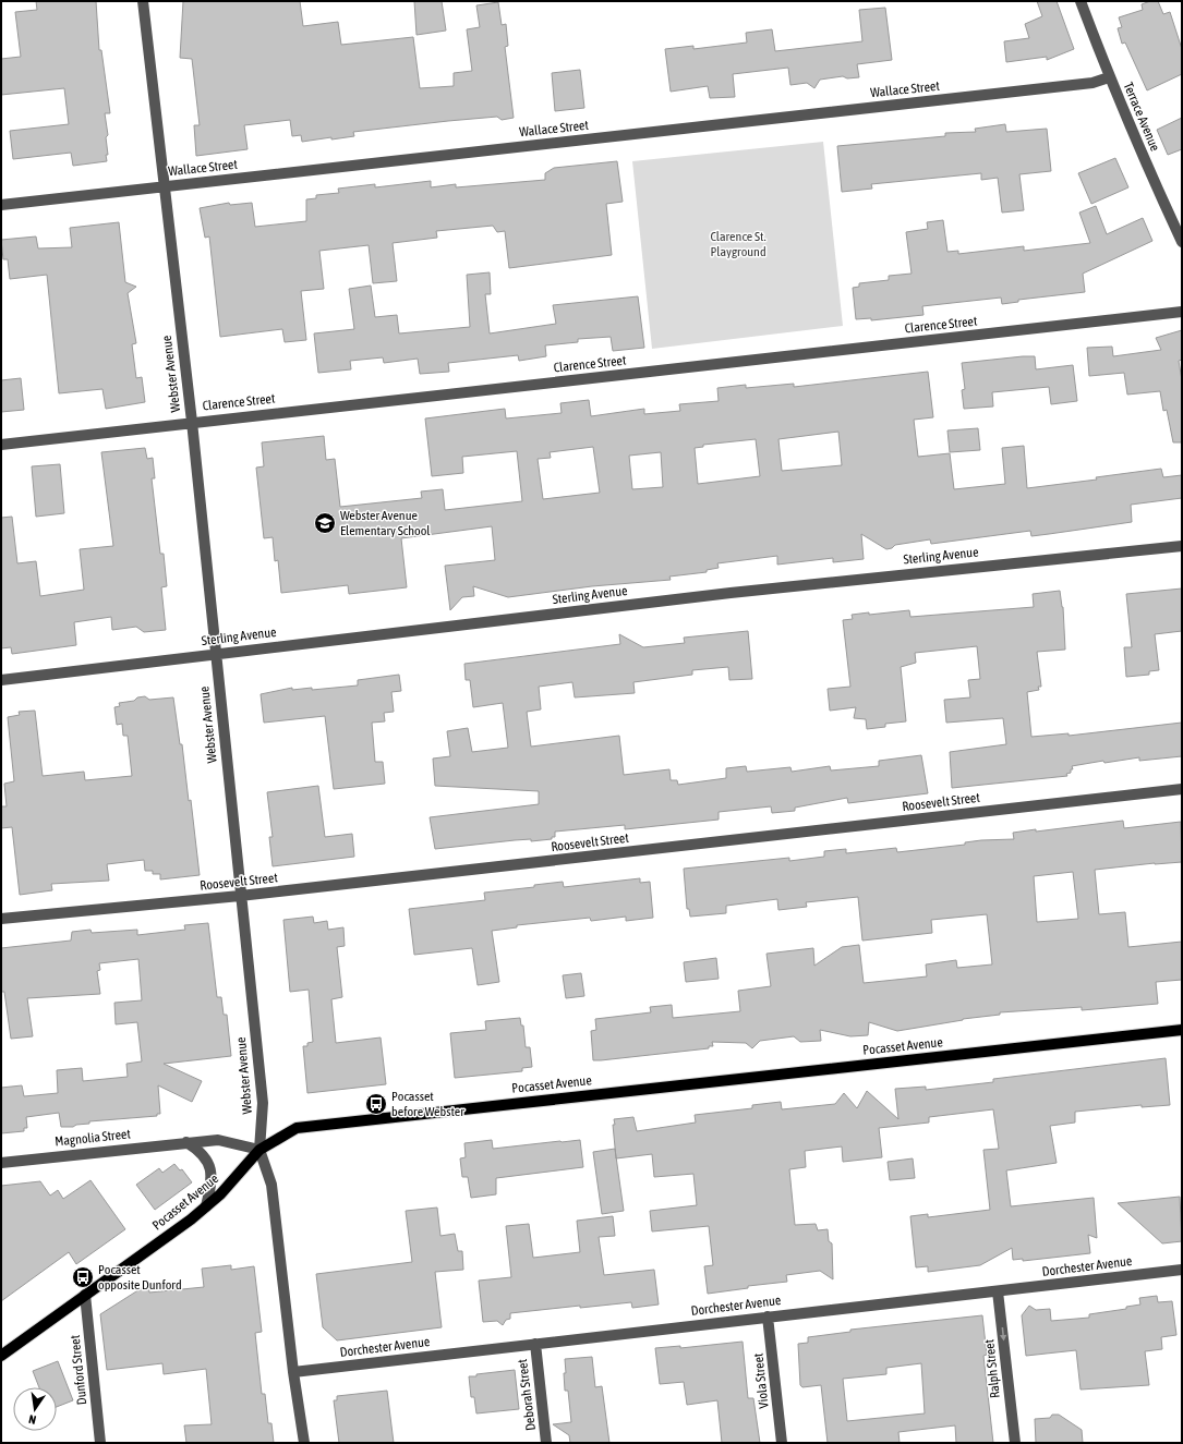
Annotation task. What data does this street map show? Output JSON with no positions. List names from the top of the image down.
{
  "streets": {
    "main road": ["Pocasset Avenue"],
    "street": [
      "Wallace Street",
      "Terrace Avenue",
      "Clarence Street",
      "Webster Avenue",
      "Sterling Avenue",
      "Roosevelt Street",
      "Magnolia Street",
      "Dorchester Avenue",
      "Ralph Street",
      "Dunford Street",
      "Viola Street",
      "Deborah Street"
    ]
  },
  "crossings": [
    ["Wallace Street", "Terrace Avenue"],
    ["Wallace Street", "Webster Avenue"],
    ["Clarence Street", "Webster Avenue"],
    ["Webster Avenue", "Sterling Avenue"],
    ["Webster Avenue", "Roosevelt Street"],
    ["Webster Avenue", "Pocasset Avenue"],
    ["Webster Avenue", "Magnolia Street"],
    ["Webster Avenue", "Dorchester Avenue"],
    ["Pocasset Avenue", "Magnolia Street"],
    ["Pocasset Avenue", "Dunford Street"],
    ["Dorchester Avenue", "Ralph Street"],
    ["Dorchester Avenue", "Viola Street"],
    ["Dorchester Avenue", "Deborah Street"]
  ],
  "one_way": ["Ralph Street"],
  "parks": ["Clarence St. Playground"],
  "places": {
    "school or university": ["Webster Avenue Elementary School"],
    "bus stop": ["Pocasset before Webster", "Pocasset opposite Dunford"]
  },
  "north": "bottom"
}
